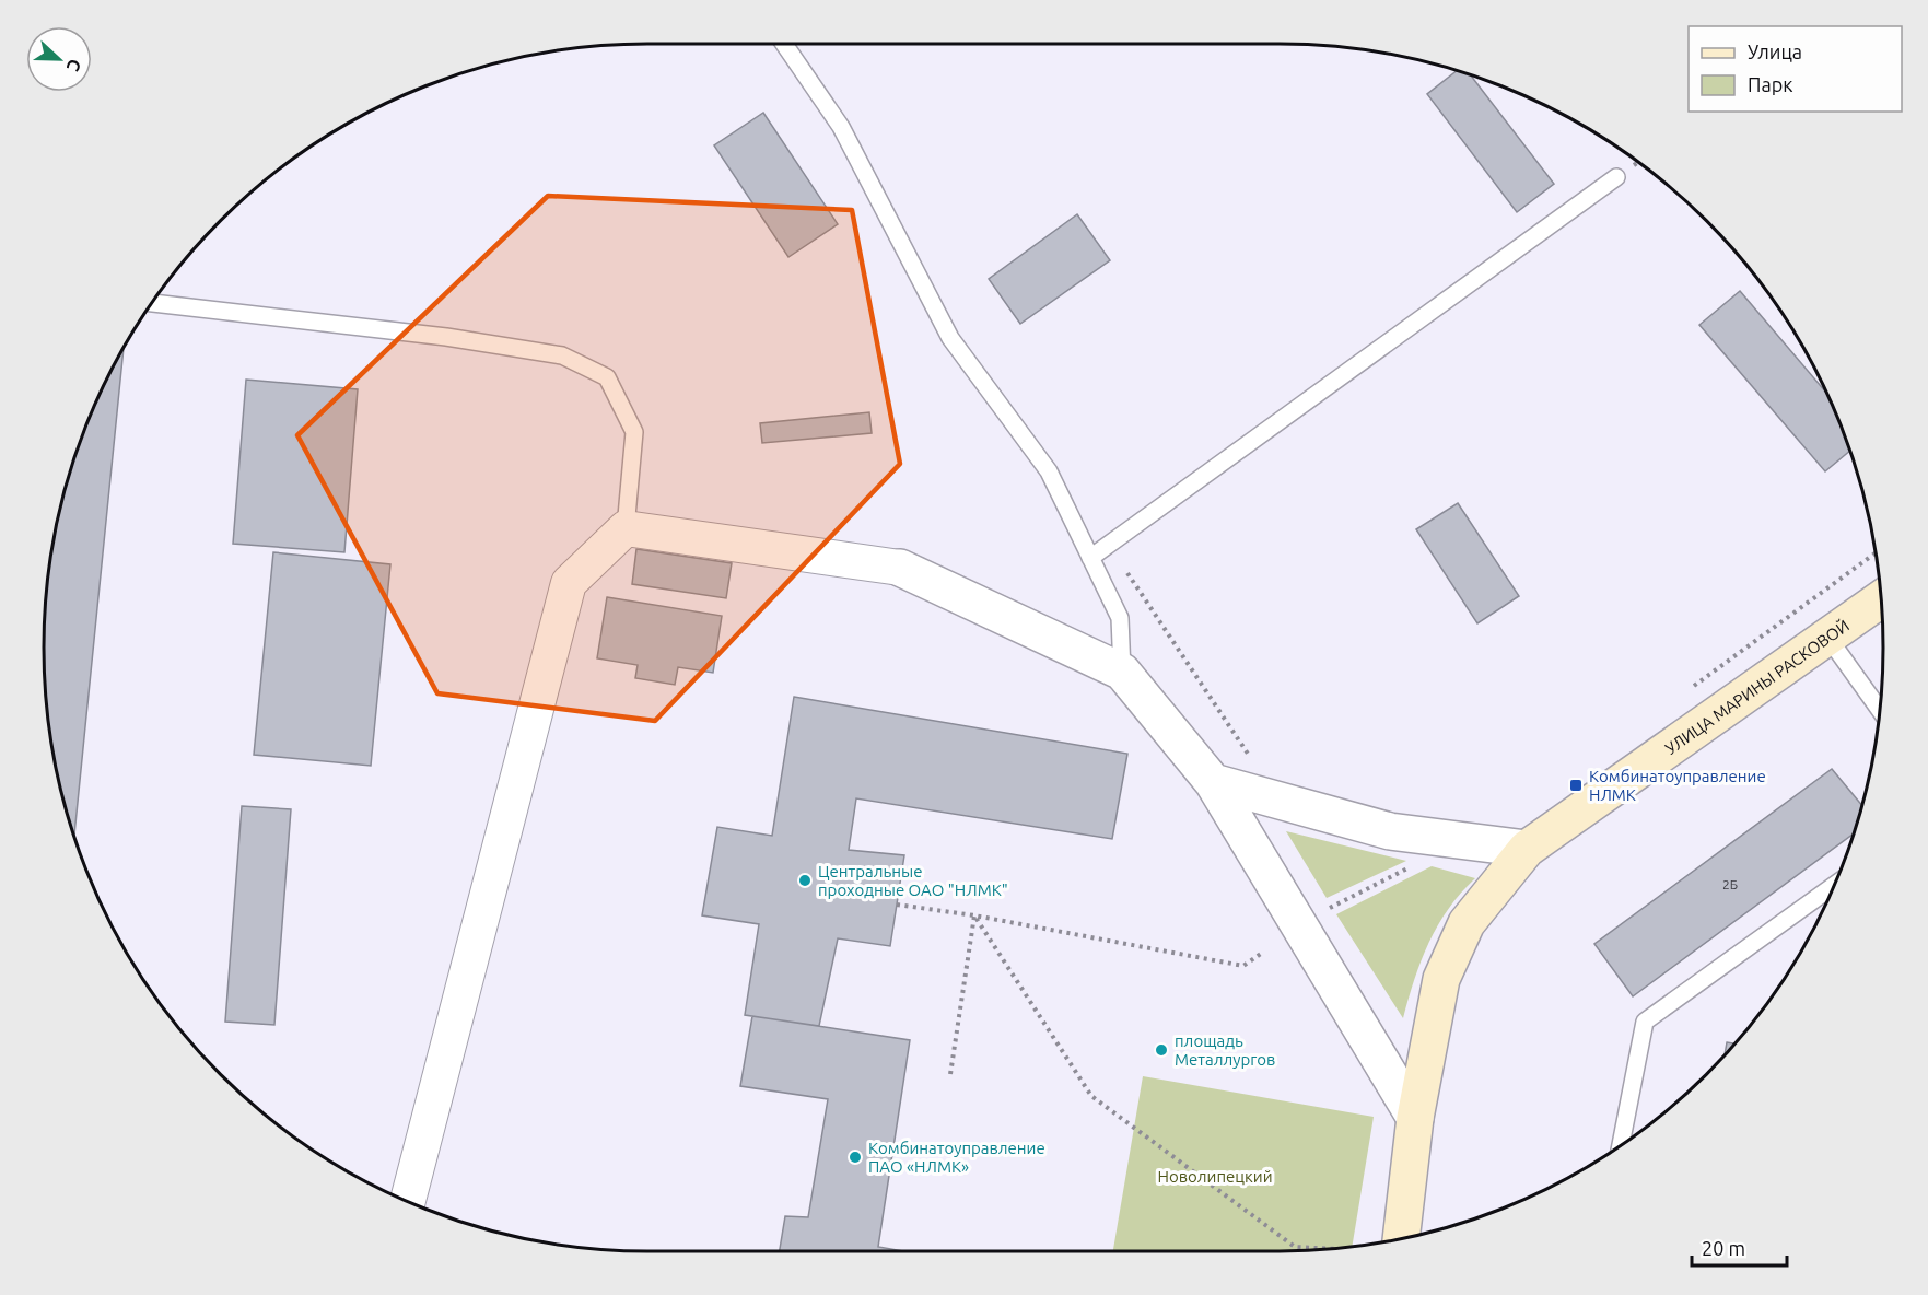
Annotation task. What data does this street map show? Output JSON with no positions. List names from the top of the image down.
{
  "streets": {
    "main road": ["УЛИЦА МАРИНЫ РАСКОВОЙ"]
  },
  "parks": ["Новолипецкий"],
  "places": {
    "transit": ["Комбинатоуправление НЛМК"],
    "other": ["Центральные проходные ОАО \"НЛМК\"", "площадь Металлургов", "Комбинатоуправление ПАО «НЛМК»"]
  },
  "house_numbers": ["2Б"],
  "legend": ["Улица", "Парк"],
  "scale_bar": "20 m",
  "north": "right"
}
